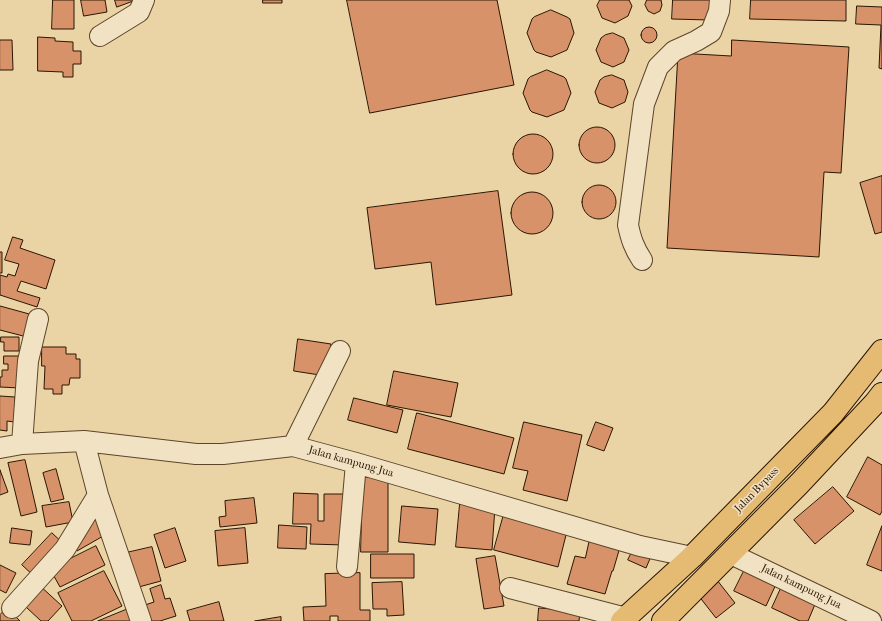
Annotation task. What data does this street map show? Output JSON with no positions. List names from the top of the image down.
{
  "streets": {
    "highway": ["Jalan Bypass"],
    "street": ["Jalan kampung Jua"]
  },
  "crossings": [
    ["Jalan kampung Jua", "Jalan Bypass"]
  ]
}
